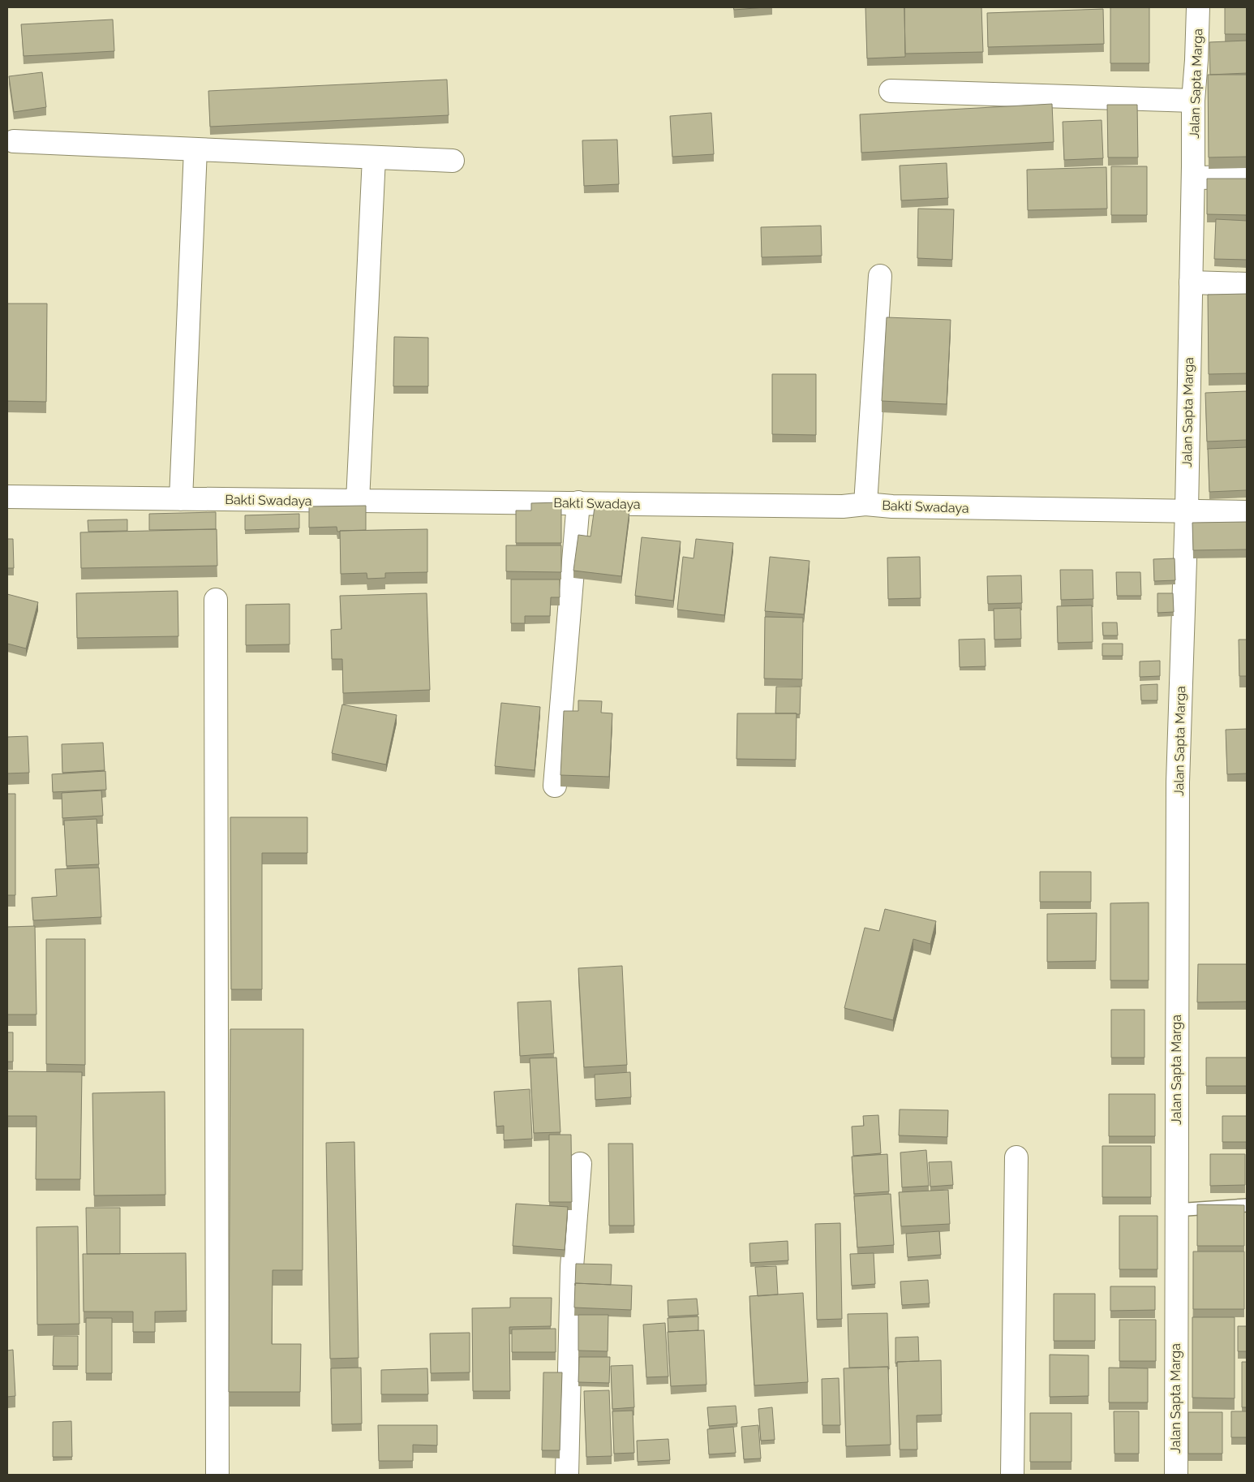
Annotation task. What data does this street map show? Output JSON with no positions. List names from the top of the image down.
{
  "streets": {
    "street": ["Jalan Sapta Marga", "Bakti Swadaya"]
  },
  "crossings": [
    ["Jalan Sapta Marga", "Bakti Swadaya"]
  ]
}
